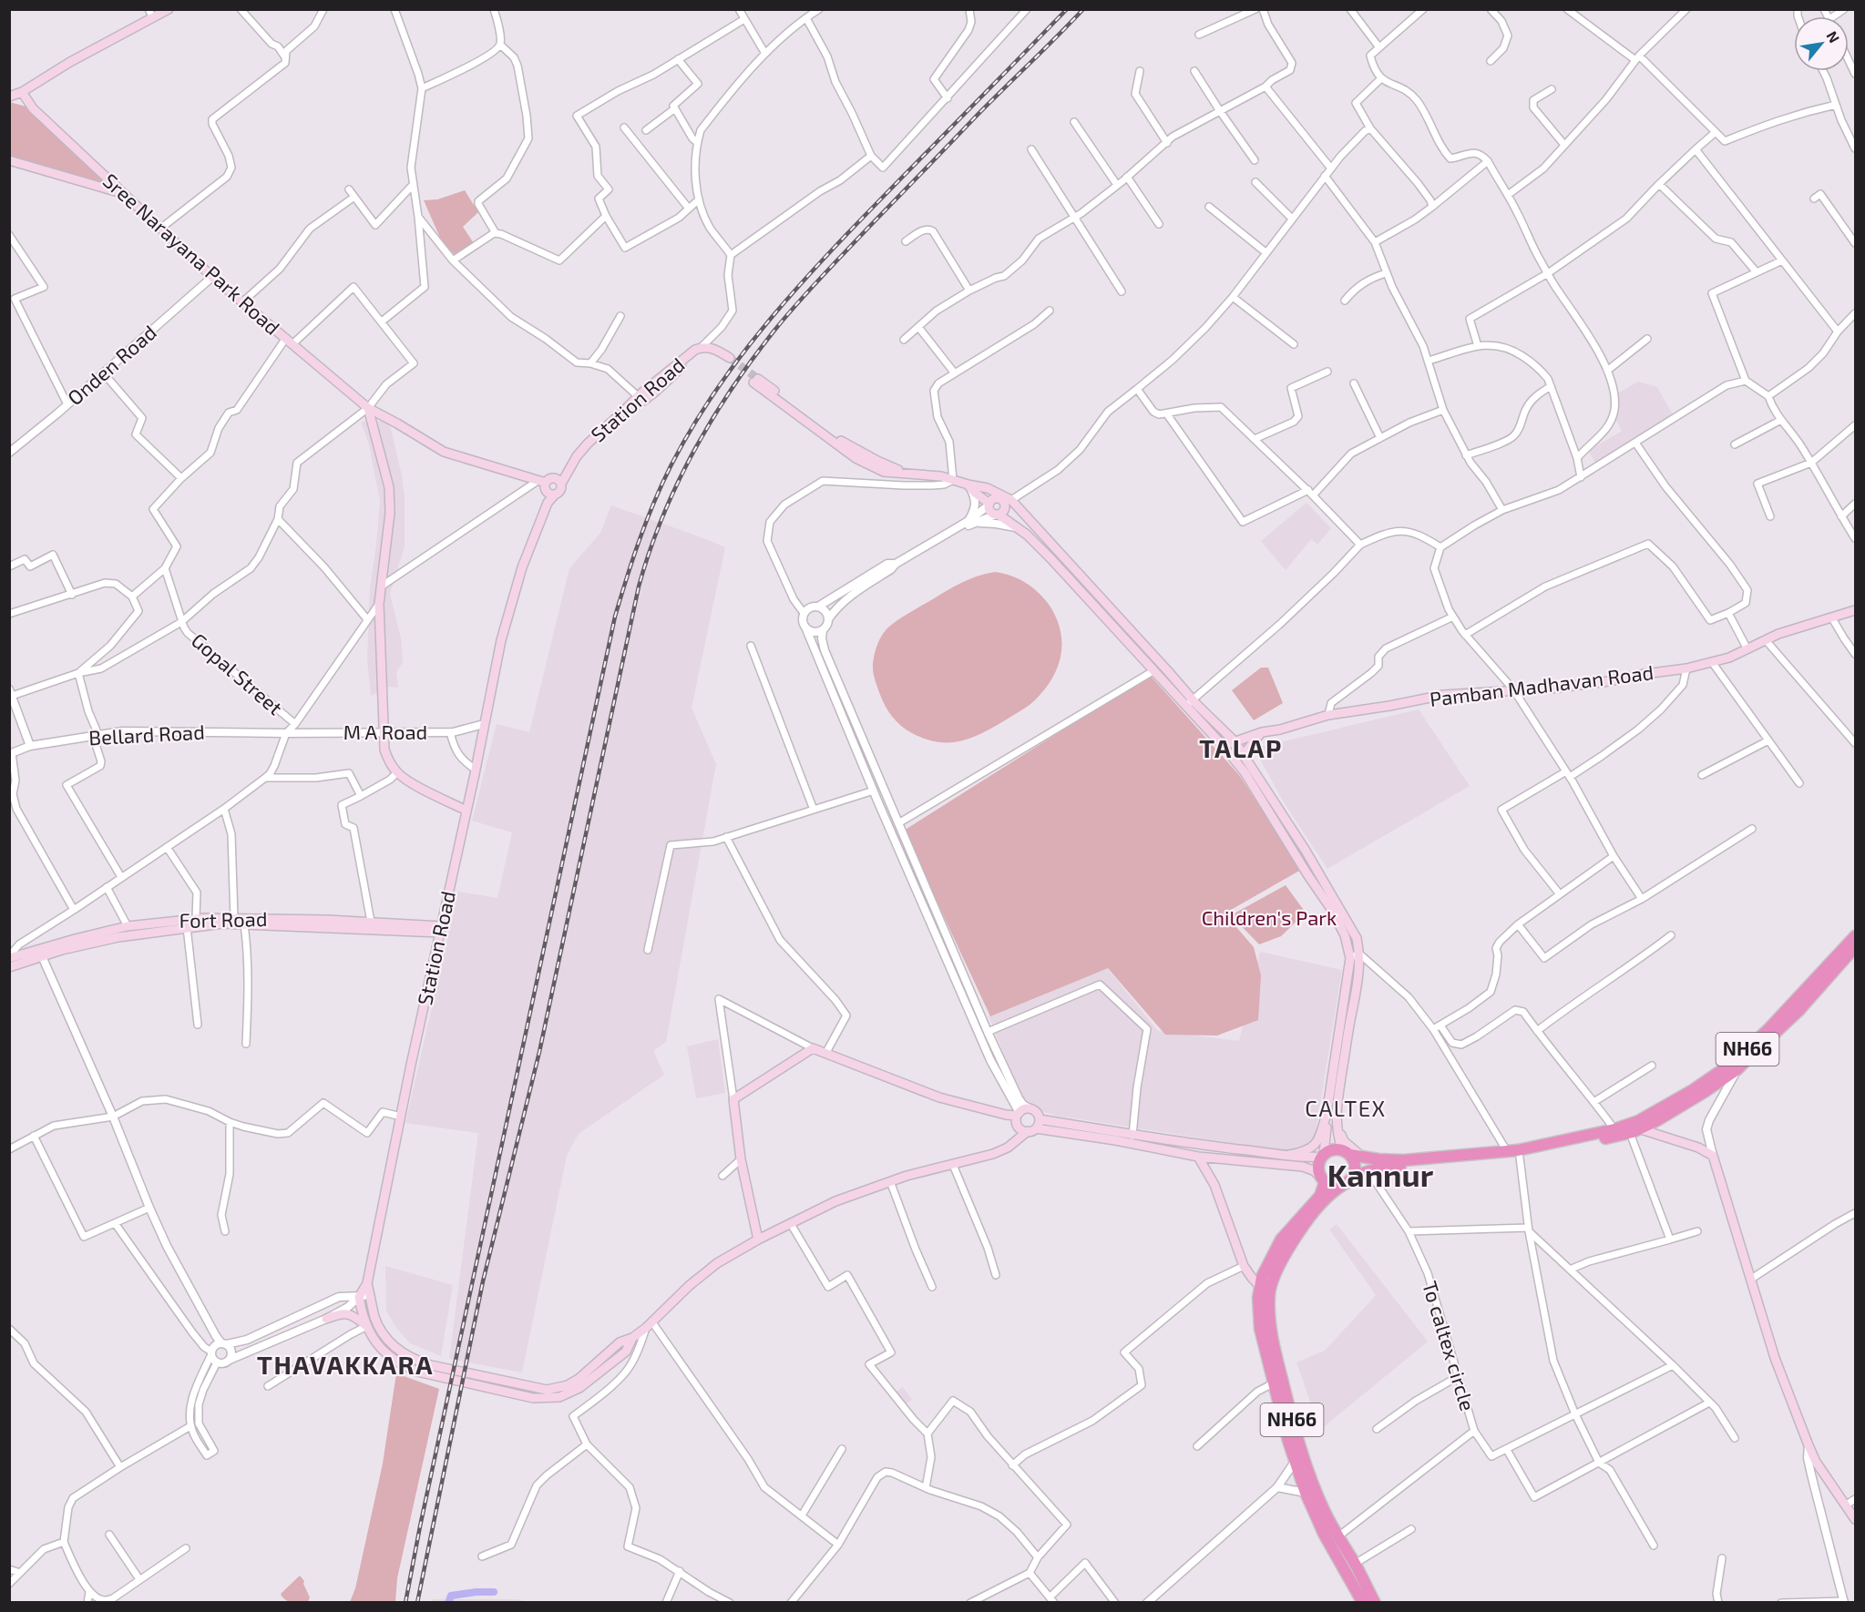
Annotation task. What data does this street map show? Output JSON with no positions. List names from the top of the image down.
{
  "streets": {
    "highway": ["NH66"],
    "main road": [
      "Sree Narayana Park Road",
      "Station Road",
      "Pamban Madhavan Road",
      "Fort Road"
    ],
    "street": [
      "Onden Road",
      "Gopal Street",
      "M A Road",
      "Bellard Road",
      "To caltex circle"
    ]
  },
  "crossings": [
    ["Sree Narayana Park Road", "Onden Road"],
    ["Sree Narayana Park Road", "Station Road"],
    ["Station Road", "M A Road"],
    ["Station Road", "Fort Road"],
    ["M A Road", "Bellard Road"],
    ["NH66", "To caltex circle"]
  ],
  "districts": [
    "TALAP",
    "CALTEX",
    "Kannur",
    "THAVAKKARA"
  ],
  "parks": ["Children's Park"],
  "north": "top right"
}
